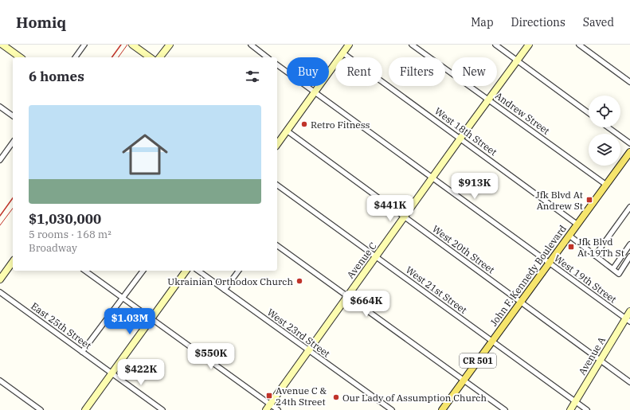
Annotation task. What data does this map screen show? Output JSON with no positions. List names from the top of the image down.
{
  "streets": {
    "main road": [
      "Avenue C",
      "John F. Kennedy Boulevard",
      "Avenue A",
      "CR 501"
    ],
    "street": [
      "Andrew Street",
      "West 18th Street",
      "West 20th Street",
      "West 19th Street",
      "West 21st Street",
      "East 25th Street",
      "West 23rd Street"
    ]
  },
  "crossings": [
    ["Andrew Street", "Avenue C"],
    ["Andrew Street", "John F. Kennedy Boulevard"],
    ["West 18th Street", "Avenue C"],
    ["West 18th Street", "John F. Kennedy Boulevard"],
    ["West 20th Street", "Avenue C"],
    ["West 20th Street", "John F. Kennedy Boulevard"],
    ["West 20th Street", "Avenue A"],
    ["Avenue C", "West 19th Street"],
    ["Avenue C", "West 21st Street"],
    ["Avenue C", "West 23rd Street"],
    ["John F. Kennedy Boulevard", "West 19th Street"],
    ["John F. Kennedy Boulevard", "West 21st Street"],
    ["West 19th Street", "Avenue A"],
    ["West 21st Street", "Avenue A"]
  ],
  "places": {
    "other": ["Retro Fitness", "Ukrainian Orthodox Church", "Our Lady of Assumption Church"],
    "transit": ["Jfk Blvd At Andrew St", "Jfk Blvd At 19Th St", "Avenue C & 24th Street"]
  },
  "page": {
    "header": "Homiq",
    "nav": ["Map", "Directions", "Saved"],
    "chip": [
      "Buy",
      "Rent",
      "Filters",
      "New"
    ],
    "heading": "6 homes",
    "list": [
      {
        "name": "$1,030,000",
        "note": "5 rooms · 168 m² · Broadway"
      }
    ],
    "price": [
      "$913K",
      "$441K",
      "$664K",
      "$1.03M",
      "$550K",
      "$422K"
    ]
  }
}
